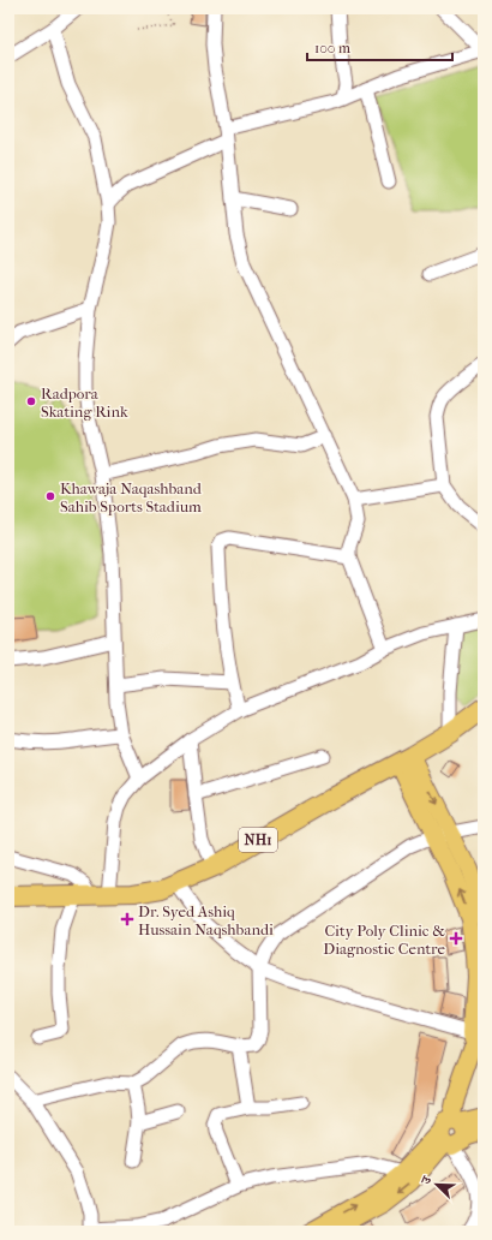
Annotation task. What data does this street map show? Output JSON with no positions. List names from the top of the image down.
{
  "streets": {
    "highway": ["NH1"]
  },
  "places": {
    "other": ["Radpora Skating Rink", "Khawaja Naqashband Sahib Sports Stadium"],
    "health": ["Dr. Syed Ashiq Hussain Naqshbandi", "City Poly Clinic & Diagnostic Centre"]
  },
  "scale_bar": "100 m",
  "north": "top left"
}
